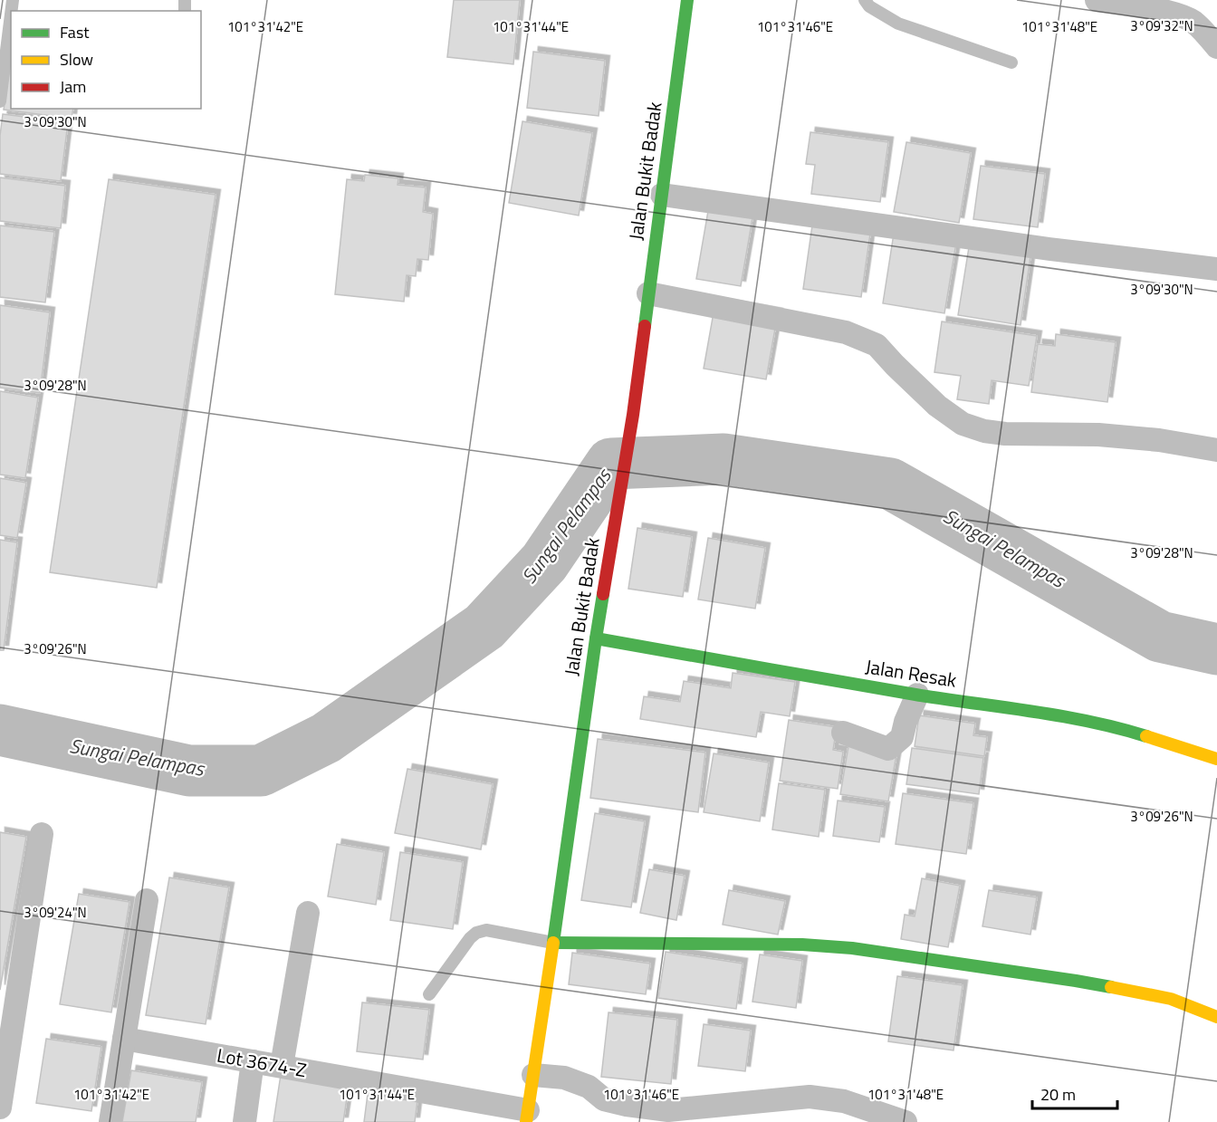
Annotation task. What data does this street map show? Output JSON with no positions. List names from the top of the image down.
{
  "streets": {
    "street": ["Jalan Bukit Badak", "Jalan Resak", "Lot 3674-Z"]
  },
  "crossings": [
    ["Jalan Bukit Badak", "Jalan Resak"],
    ["Jalan Bukit Badak", "Lot 3674-Z"]
  ],
  "water": ["Sungai Pelampas"],
  "legend": ["Fast", "Slow", "Jam"],
  "scale_bar": "20 m",
  "coordinates": [
    "3°09'32\"N",
    "101°31'42\"E",
    "101°31'44\"E",
    "101°31'46\"E",
    "101°31'48\"E",
    "3°09'30\"N",
    "3°09'28\"N",
    "3°09'26\"N",
    "3°09'24\"N"
  ]
}
